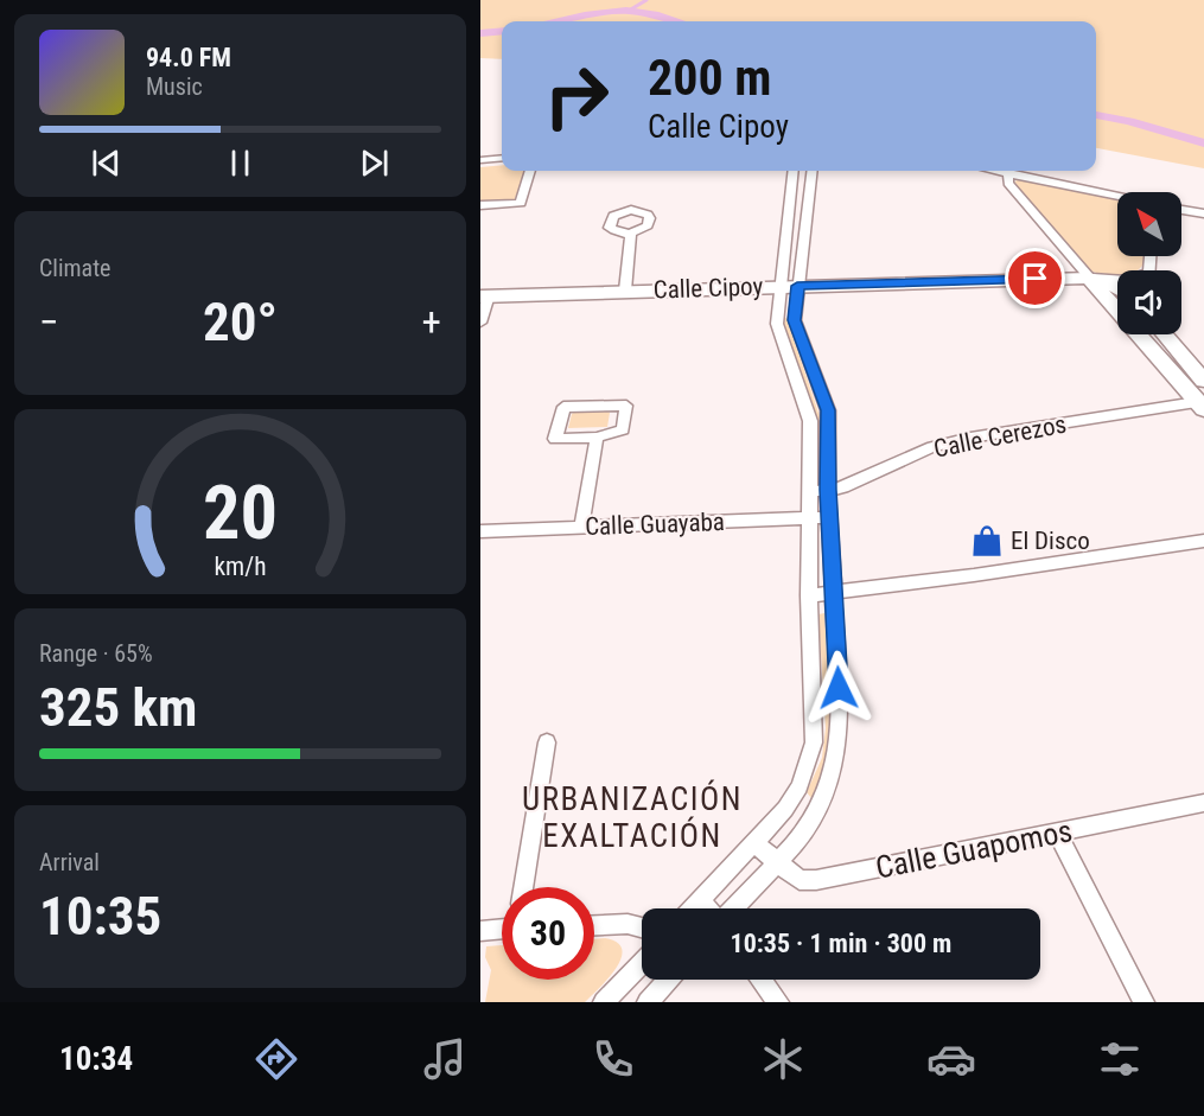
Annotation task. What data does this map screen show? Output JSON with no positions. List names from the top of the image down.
{
  "streets": {
    "main road": ["Calle Cipoy"],
    "street": ["Calle Cerezos", "Calle Guayaba", "Calle Guapomos"]
  },
  "districts": ["URBANIZACIÓN EXALTACIÓN"],
  "places": {
    "shop": ["El Disco"]
  },
  "north": "top left",
  "page": {
    "turn": ["200 m", "Calle Cipoy"],
    "song": ["94.0 FM", "Music"],
    "tile": [
      "Climate",
      ["Range · 65%", "325 km"],
      ["Arrival", "10:35"]
    ],
    "heat": ["−", "20°", "+"],
    "limit": "30",
    "trip": "10:35 · 1 min · 300 m",
    "tabs": "10:34",
    "gauge": ["20", "km/h"]
  }
}
